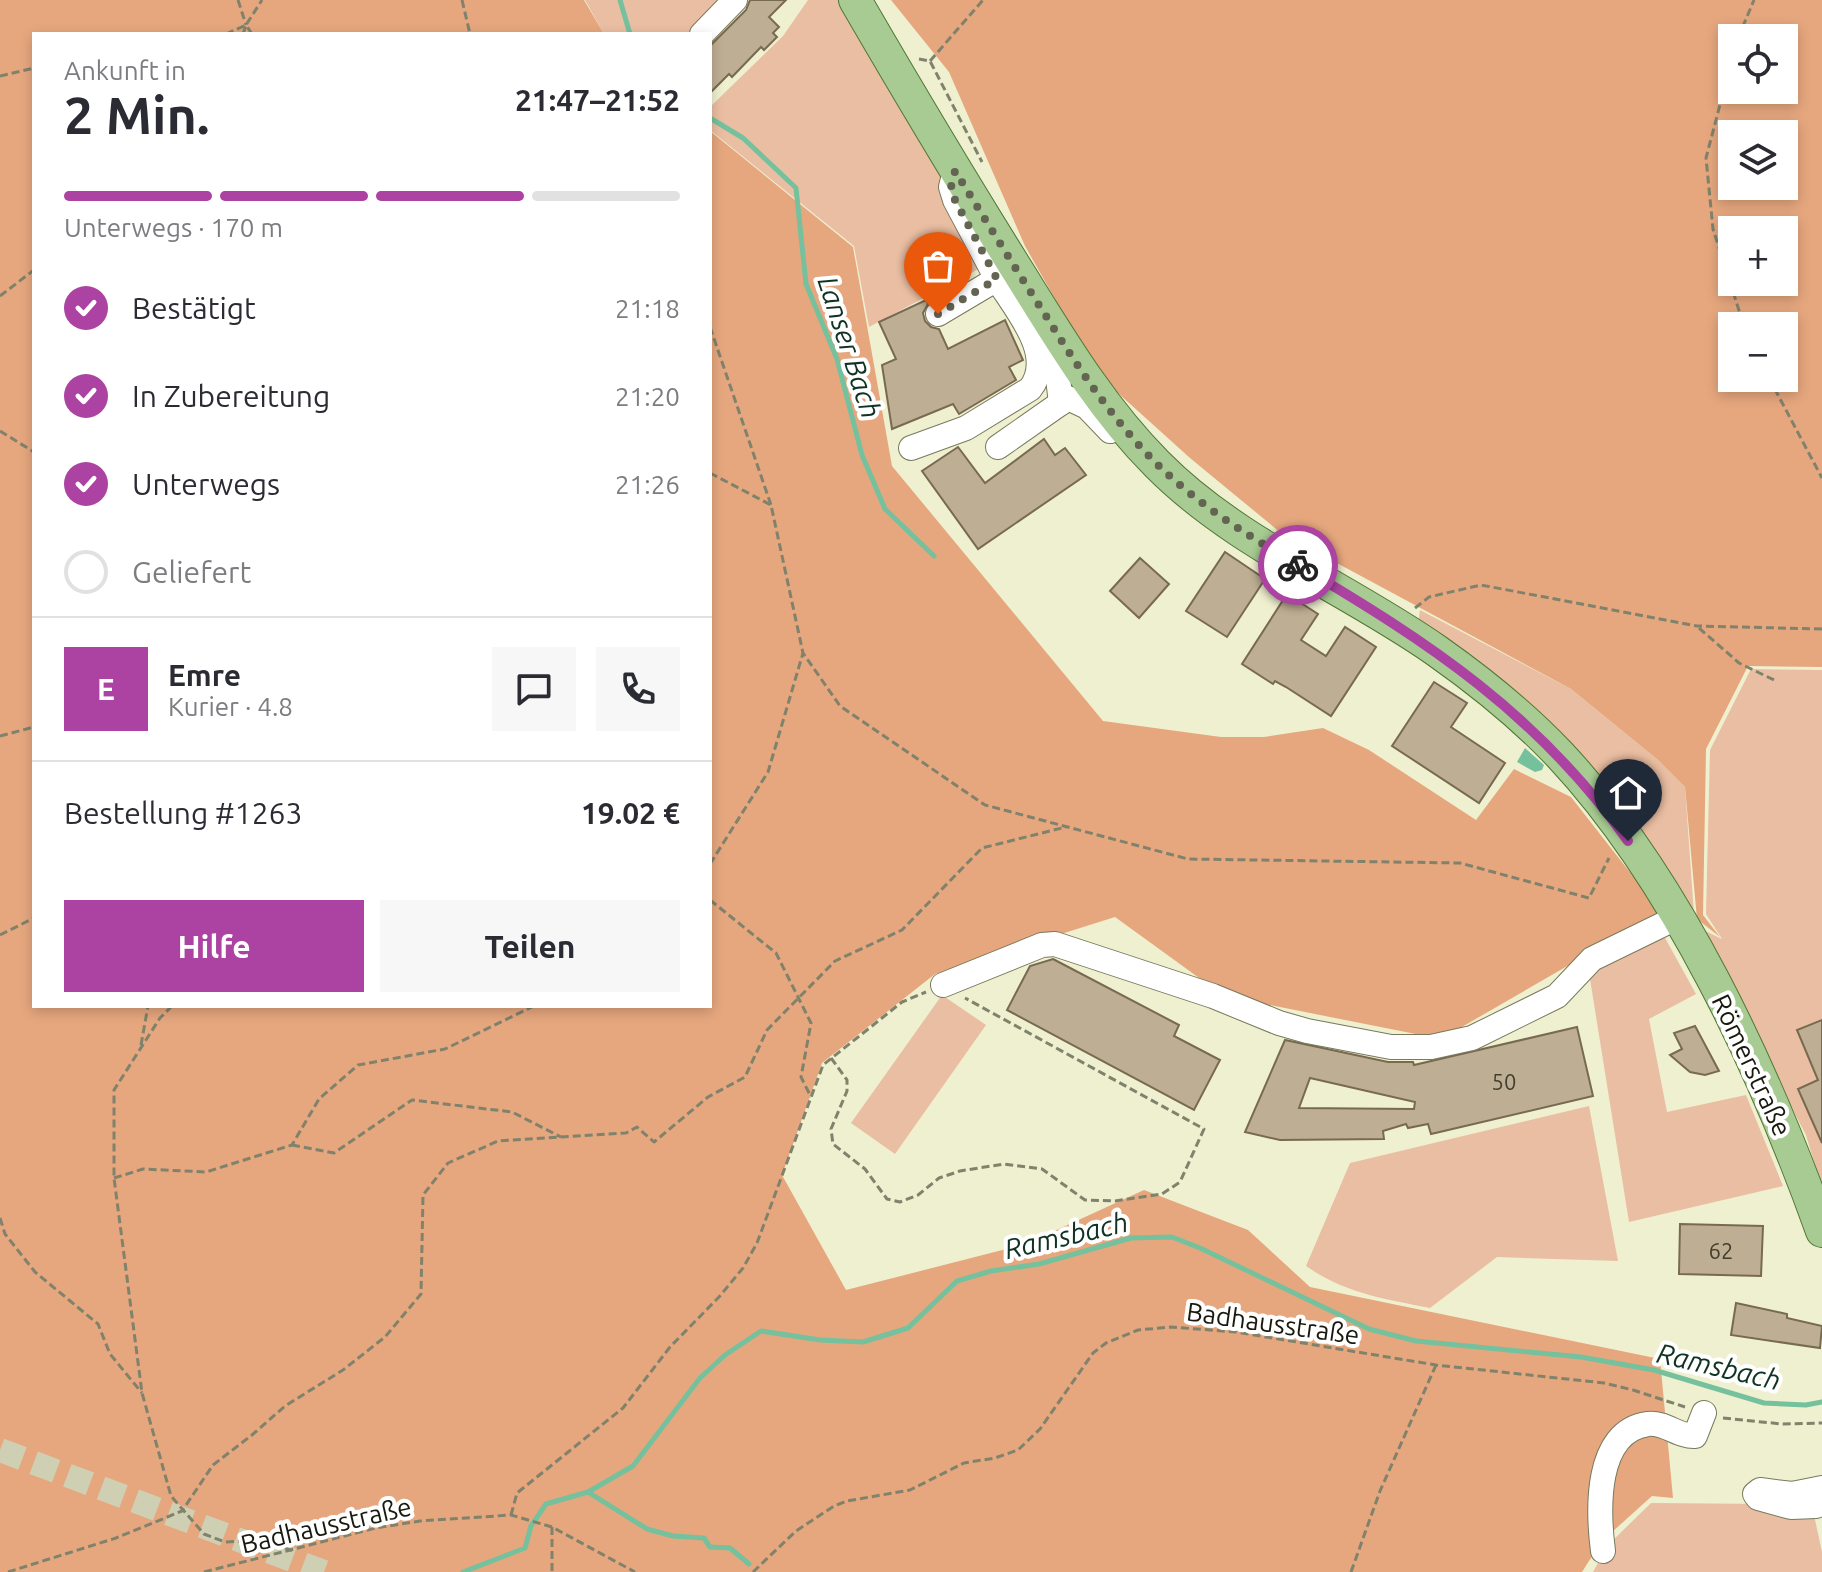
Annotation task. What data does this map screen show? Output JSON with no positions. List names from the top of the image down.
{
  "streets": {
    "main road": ["Römerstraße"],
    "path": ["Badhausstraße"]
  },
  "water": ["Lanser Bach", "Ramsbach"],
  "house_numbers": ["50", "62"],
  "page": {
    "map_buttons": ["+", "−"],
    "heading": ["2 Min.", "Ankunft in", "21:47–21:52"],
    "panel": [
      "Emre",
      "Kurier · 4.8",
      "Bestellung #1263",
      "19.02 €"
    ],
    "bar": "Unterwegs · 170 m",
    "list": [
      ["Bestätigt", "21:18"],
      ["In Zubereitung", "21:20"],
      ["Unterwegs", "21:26"],
      "Geliefert"
    ],
    "round": "E",
    "buttons": ["Hilfe", "Teilen"]
  }
}
